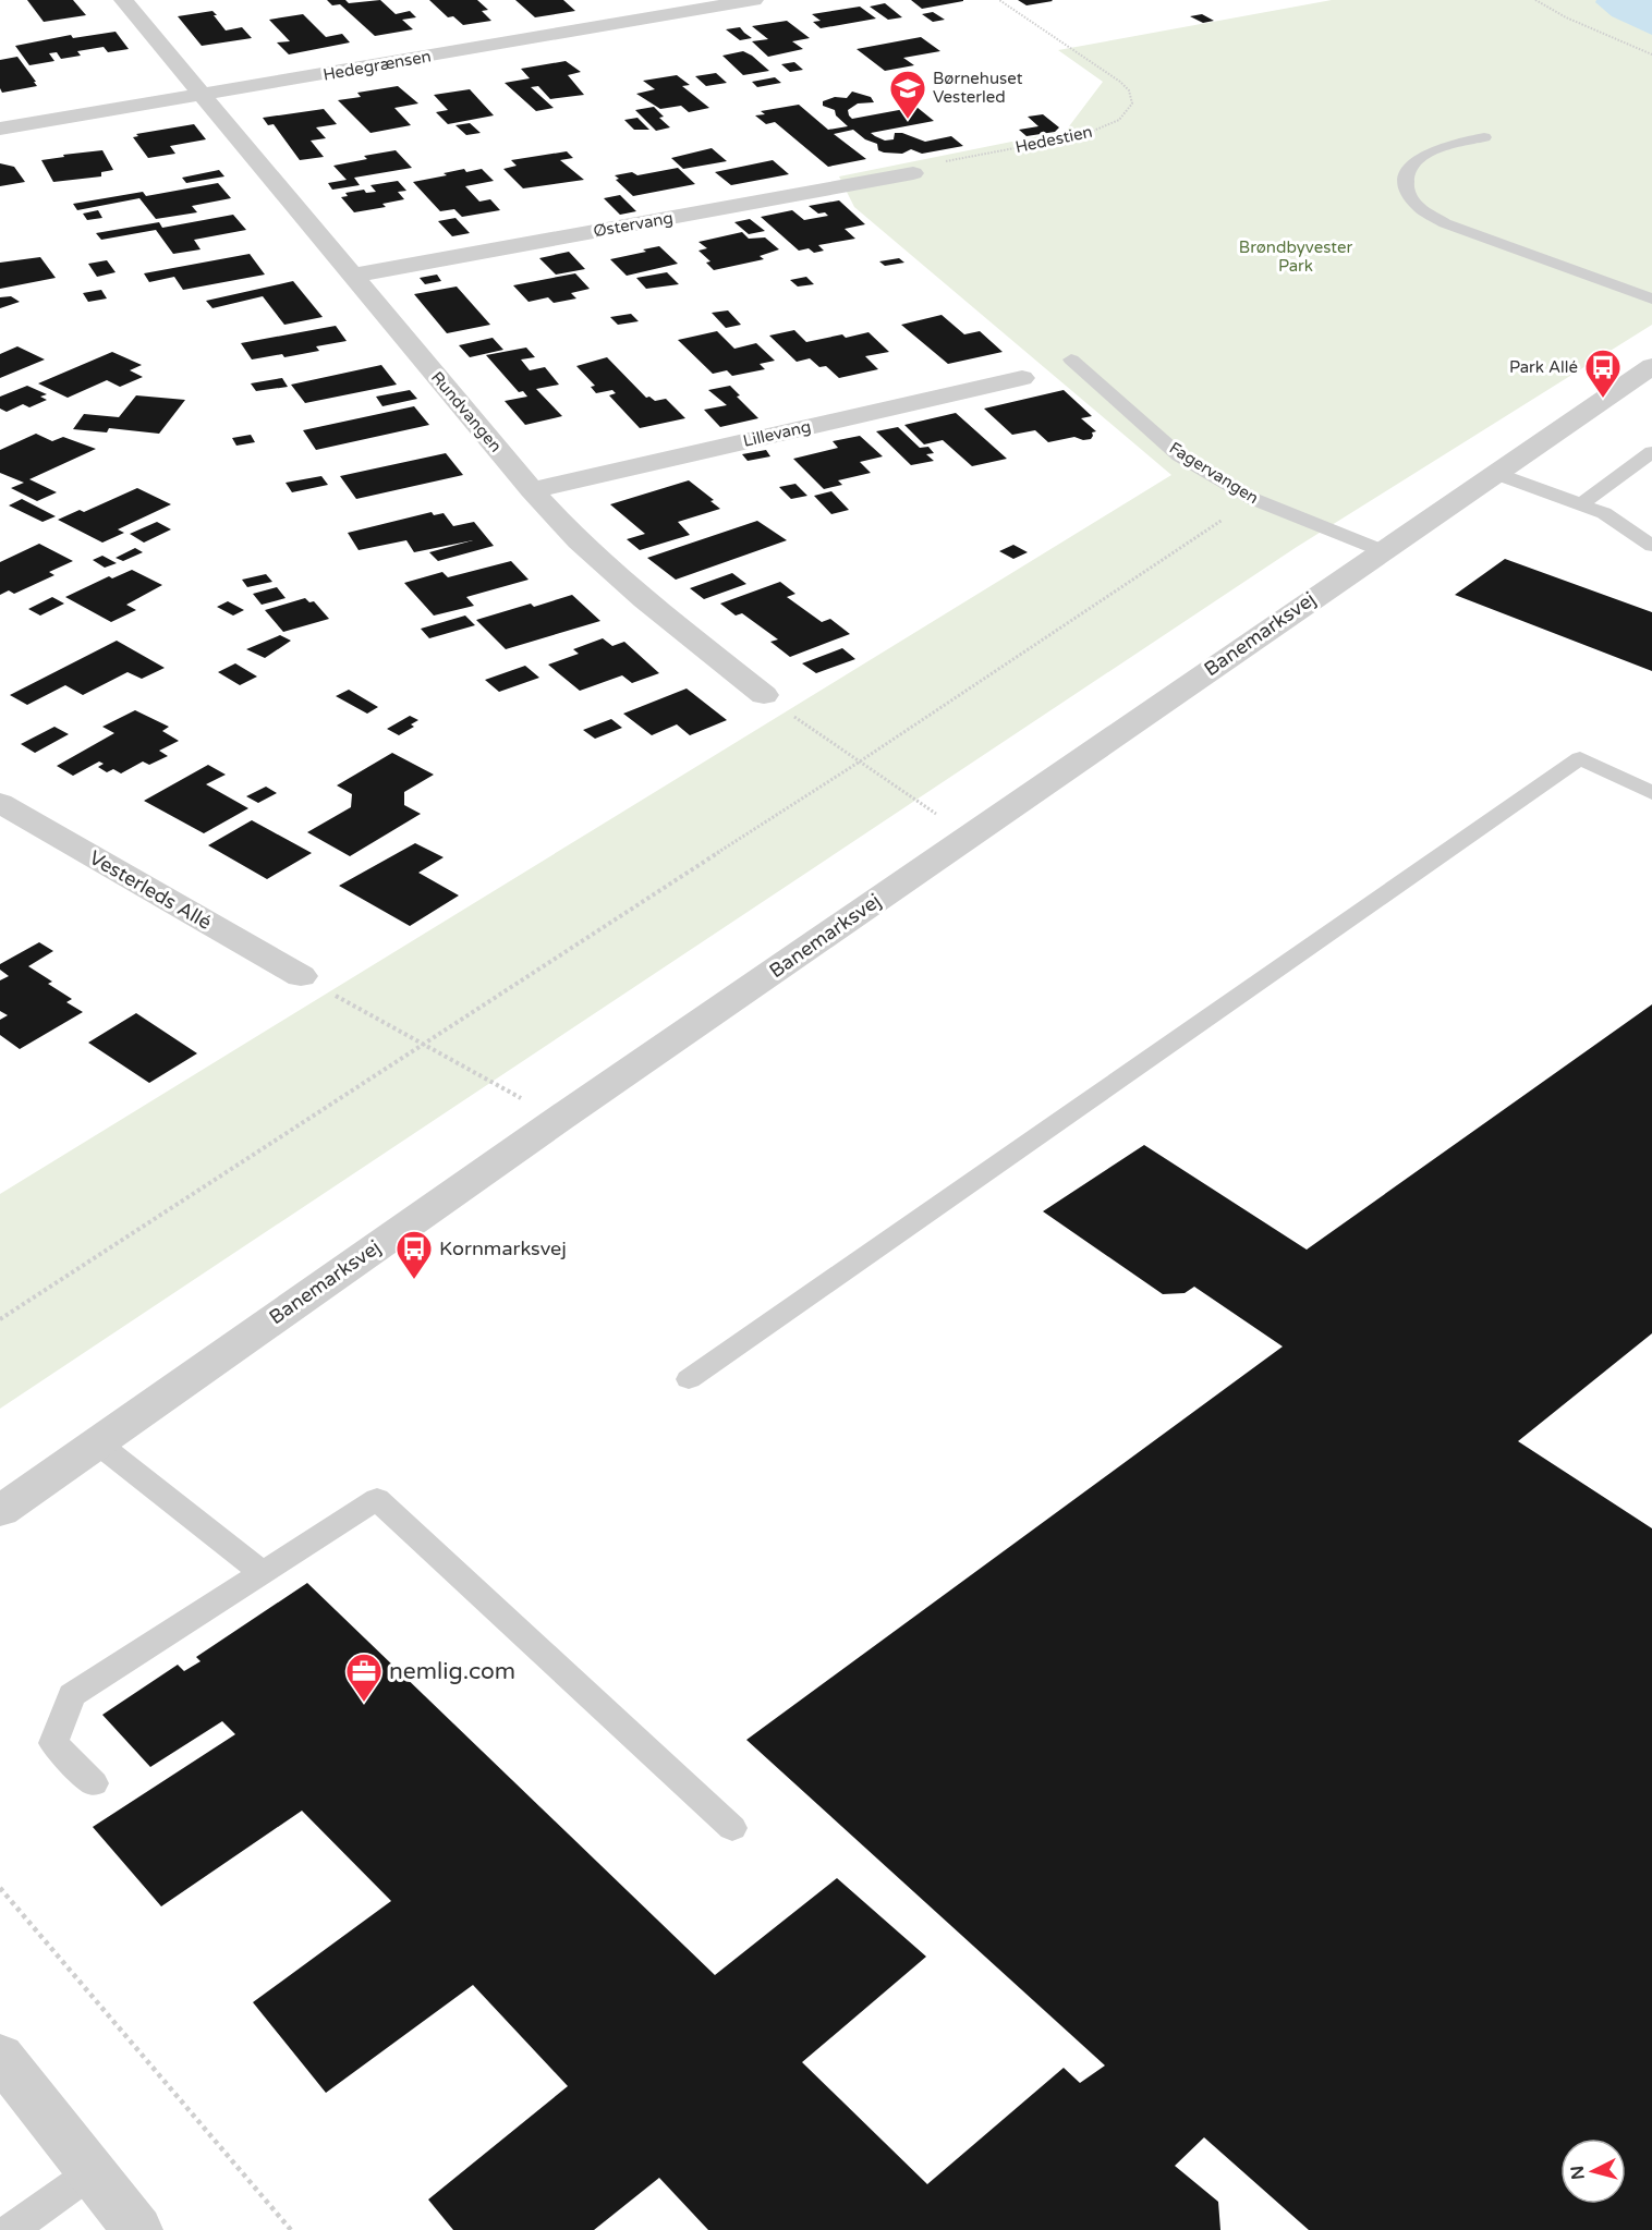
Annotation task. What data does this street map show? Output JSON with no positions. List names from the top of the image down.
{
  "streets": {
    "street": [
      "Hedegrænsen",
      "Østervang",
      "Rundvangen",
      "Lillevang",
      "Banemarksvej",
      "Vesterleds Allé"
    ],
    "lane": ["Fagervangen"],
    "path": ["Hedestien"]
  },
  "crossings": [
    ["Hedegrænsen", "Rundvangen"],
    ["Hedestien", "Østervang"],
    ["Østervang", "Rundvangen"],
    ["Rundvangen", "Lillevang"],
    ["Fagervangen", "Banemarksvej"]
  ],
  "parks": ["Brøndbyvester Park"],
  "places": {
    "school or university": ["Børnehuset Vesterled"],
    "bus stop": ["Park Allé", "Kornmarksvej"],
    "office": ["nemlig.com"]
  },
  "north": "left"
}
